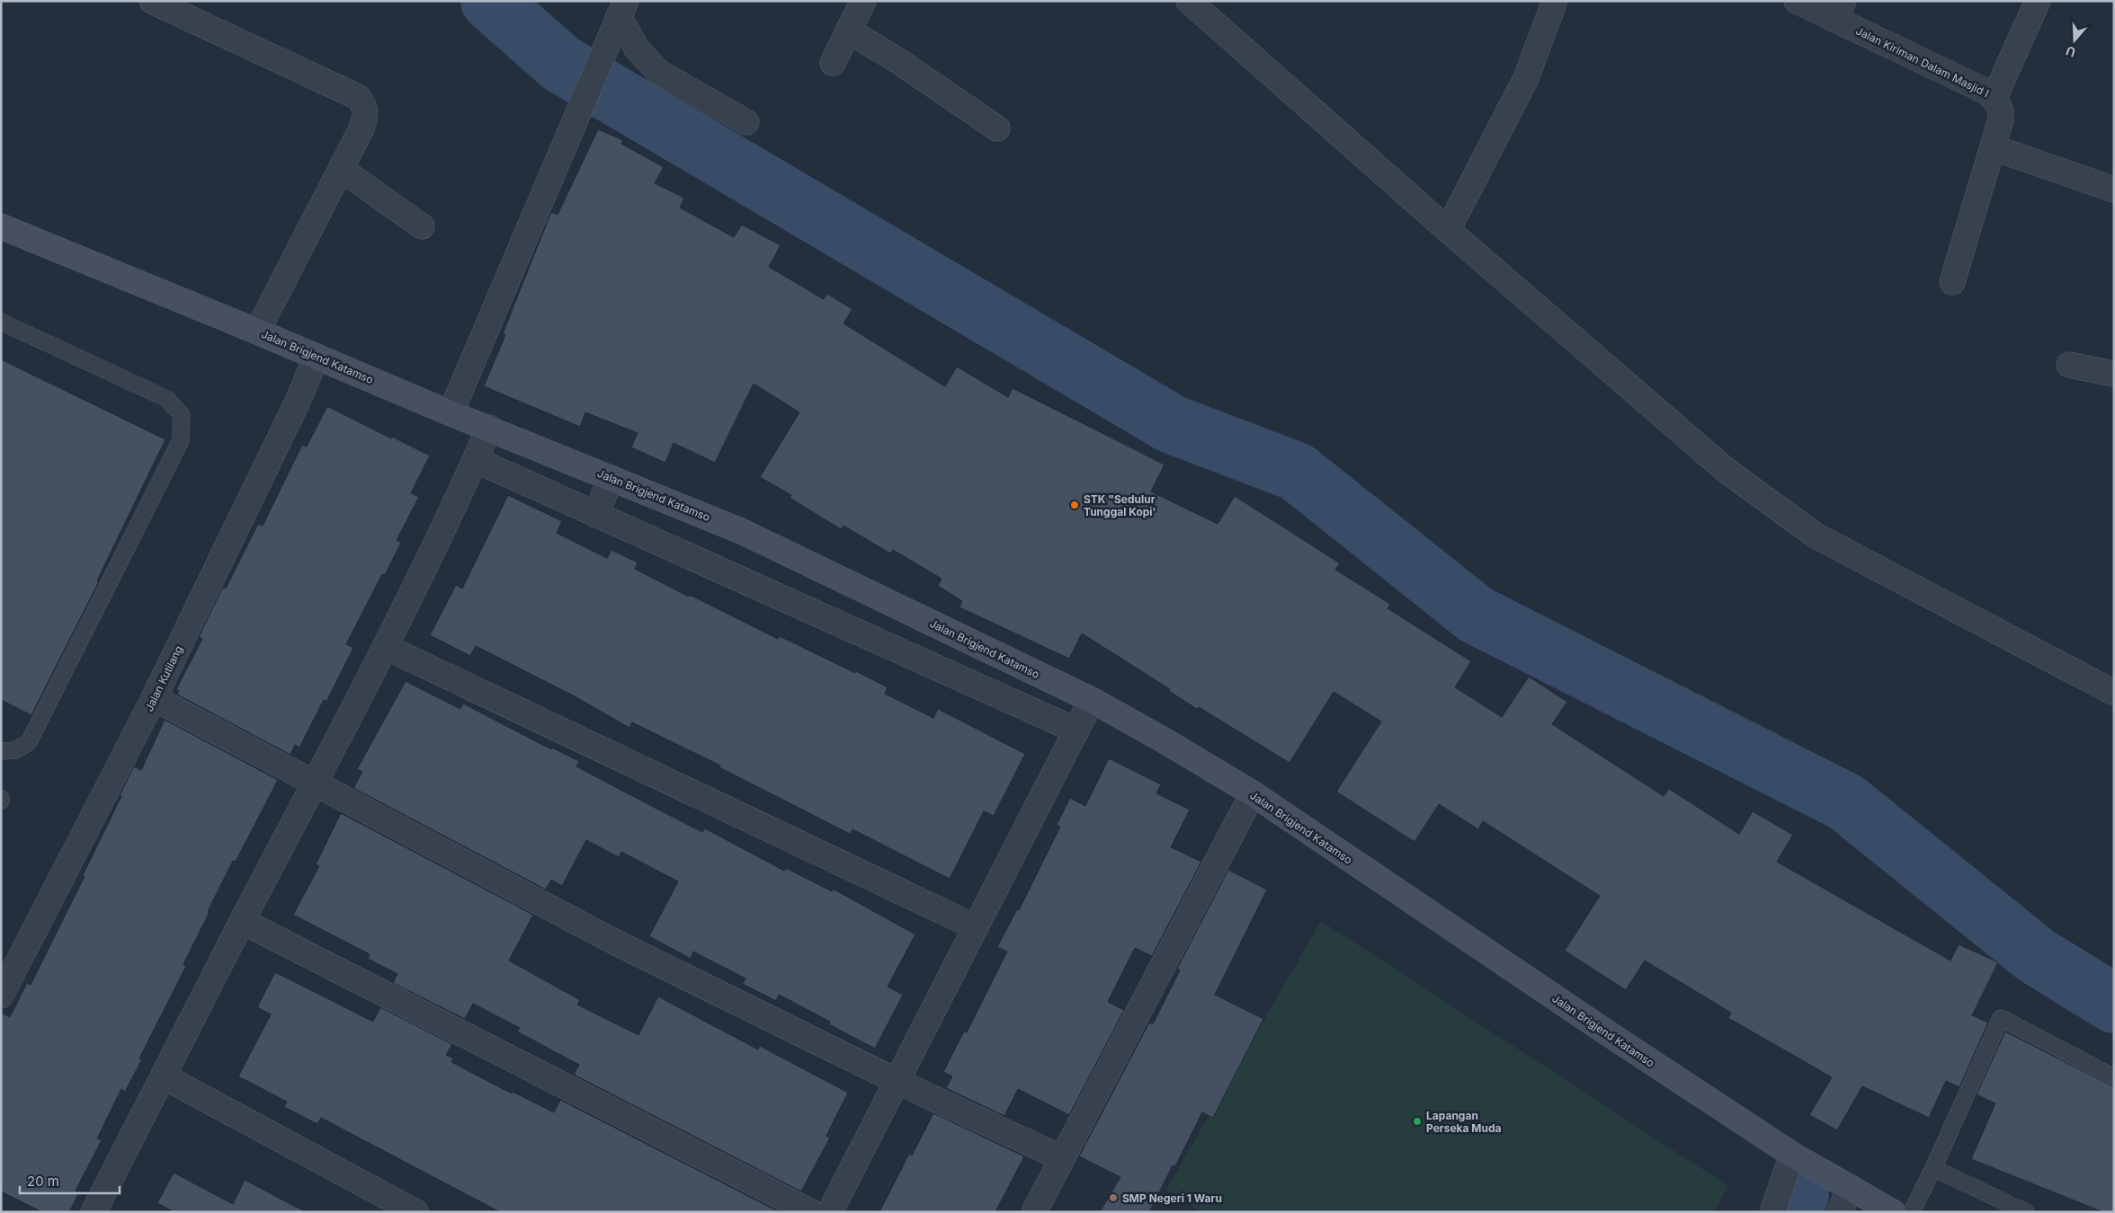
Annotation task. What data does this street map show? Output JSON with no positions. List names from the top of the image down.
{
  "streets": {
    "street": ["Jalan Kiriman Dalam Masjid I", "Jalan Brigjend Katamso", "Jalan Kutilang"]
  },
  "crossings": [
    ["Jalan Brigjend Katamso", "Jalan Kutilang"]
  ],
  "places": ["STK \"Sedulur Tunggal Kopi'", "Lapangan Perseka Muda", "SMP Negeri 1 Waru"],
  "scale_bar": "20 m",
  "north": "bottom"
}
